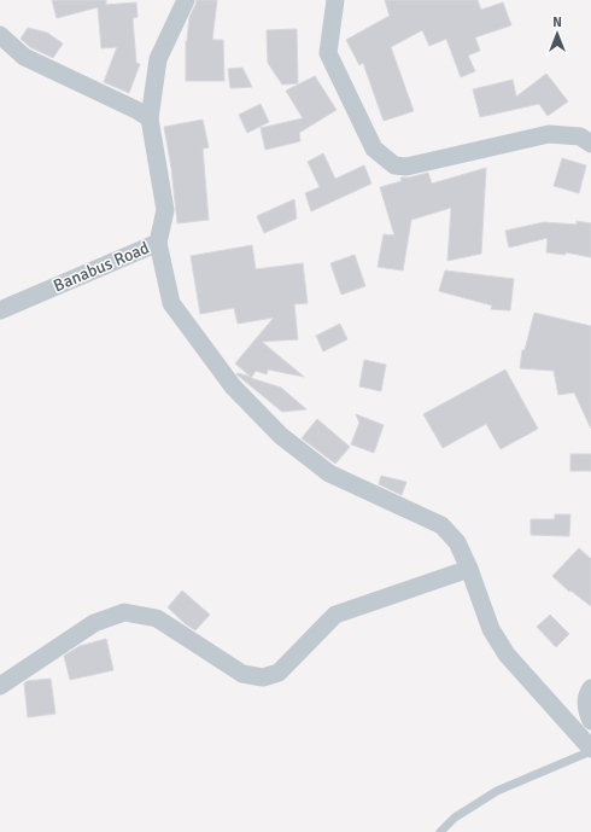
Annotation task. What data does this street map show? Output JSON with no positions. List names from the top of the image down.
{
  "streets": {
    "street": ["Banabus Road"]
  },
  "north": "top"
}
